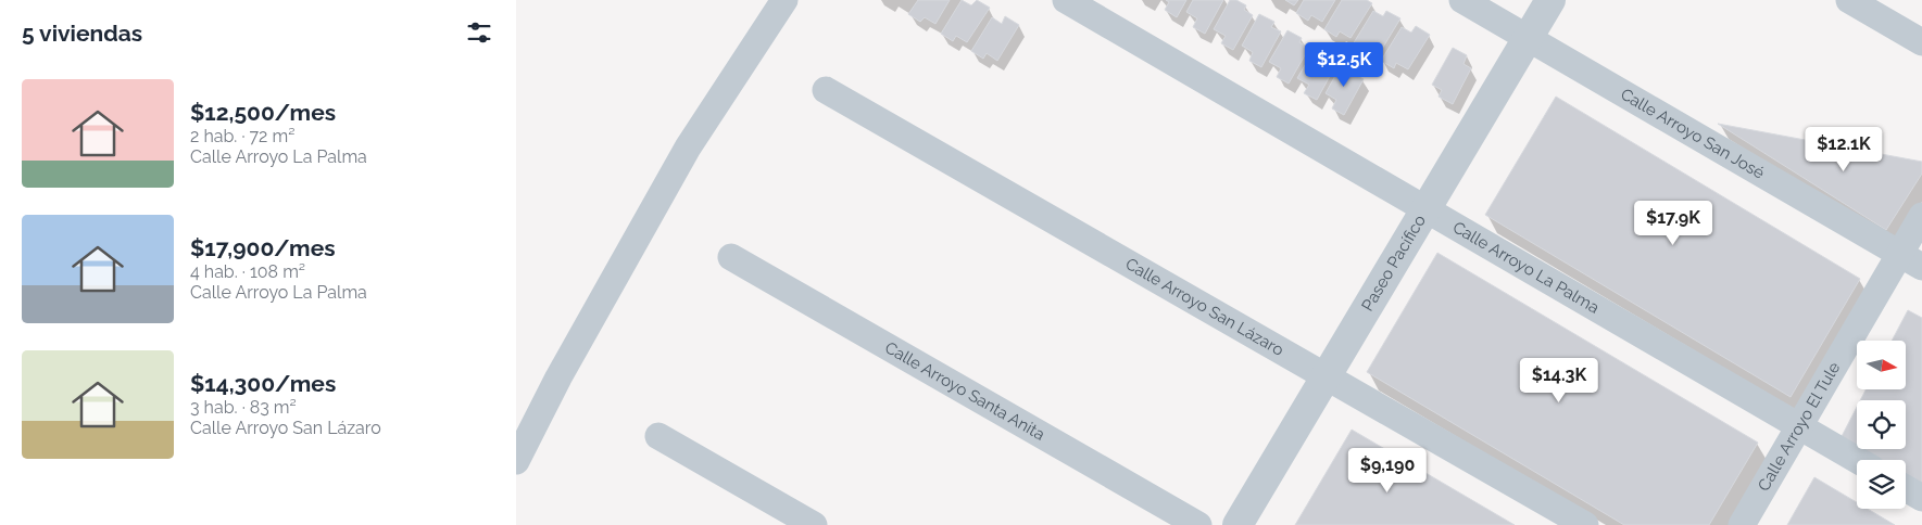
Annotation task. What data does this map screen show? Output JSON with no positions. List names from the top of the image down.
{
  "streets": {
    "street": [
      "Calle Arroyo San José",
      "Paseo Pacífico",
      "Calle Arroyo La Palma",
      "Calle Arroyo San Lázaro",
      "Calle Arroyo Santa Anita",
      "Calle Arroyo El Tule"
    ]
  },
  "crossings": [
    ["Calle Arroyo San José", "Paseo Pacífico"],
    ["Calle Arroyo San José", "Calle Arroyo El Tule"],
    ["Paseo Pacífico", "Calle Arroyo La Palma"],
    ["Paseo Pacífico", "Calle Arroyo San Lázaro"],
    ["Calle Arroyo La Palma", "Calle Arroyo El Tule"]
  ],
  "north": "right",
  "page": {
    "heading": "5 viviendas",
    "price": [
      "$12.5K",
      "$12.1K",
      "$17.9K",
      "$14.3K",
      "$9,190"
    ],
    "list": [
      {
        "name": "$12,500/mes",
        "note": "2 hab. · 72 m² · Calle Arroyo La Palma"
      },
      {
        "name": "$17,900/mes",
        "note": "4 hab. · 108 m² · Calle Arroyo La Palma"
      },
      {
        "name": "$14,300/mes",
        "note": "3 hab. · 83 m² · Calle Arroyo San Lázaro"
      }
    ]
  }
}
